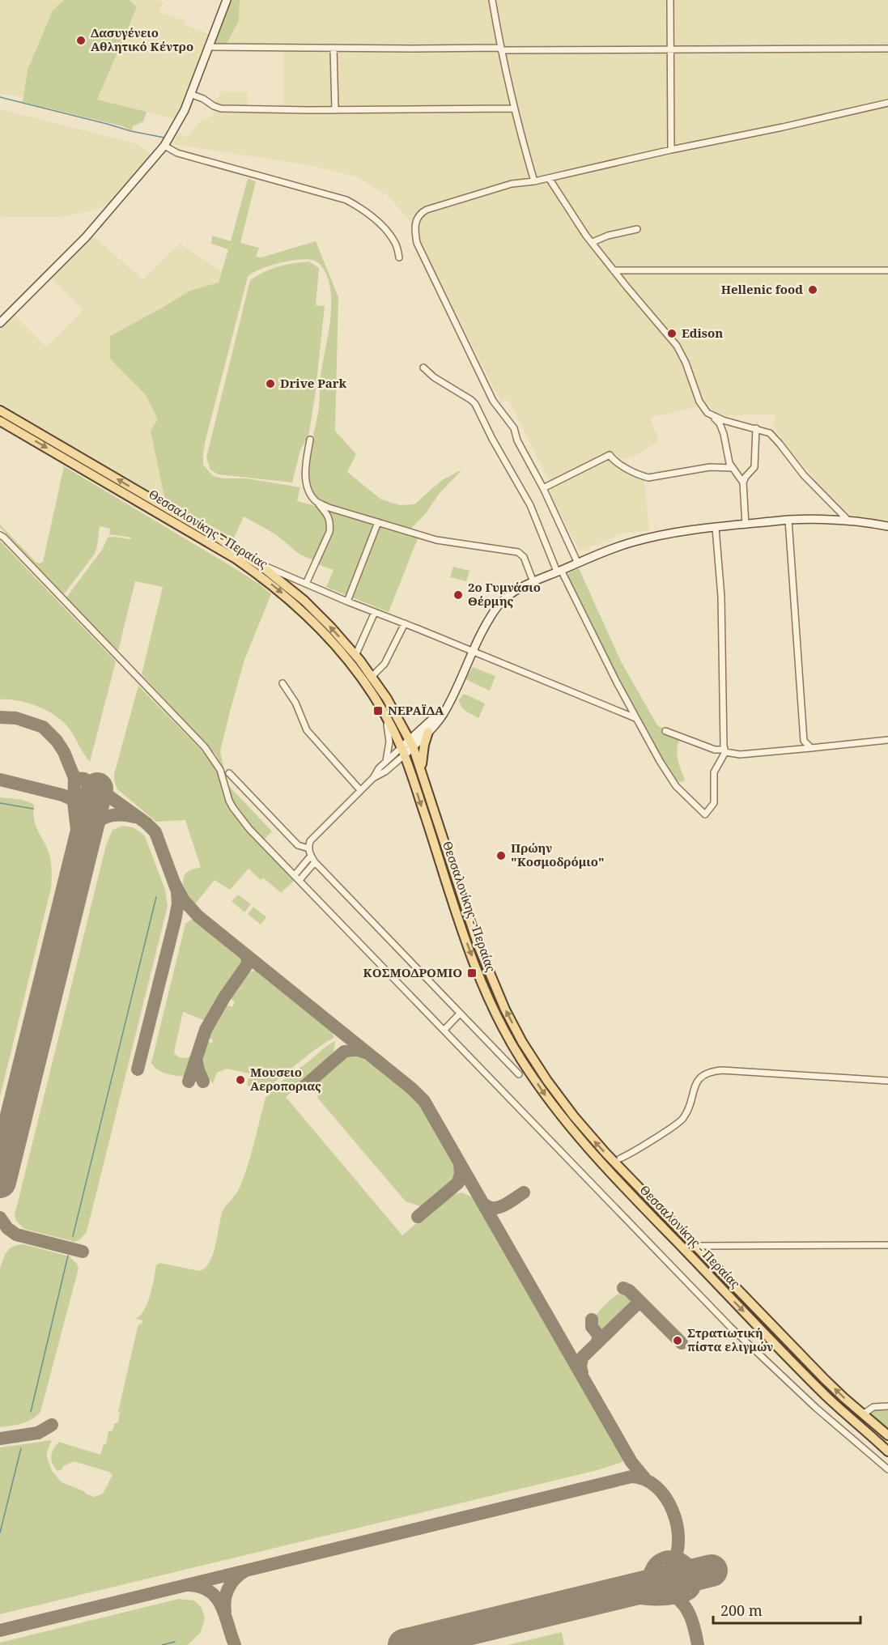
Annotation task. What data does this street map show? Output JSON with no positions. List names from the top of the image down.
{
  "streets": {
    "main road": ["Θεσσαλονίκης - Περαίας"]
  },
  "places": {
    "other": [
      "Δασυγένειο Αθλητικό Κέντρο",
      "Hellenic food",
      "Edison",
      "Drive Park",
      "2ο Γυμνάσιο Θέρμης",
      "Πρώην \"Κοσμοδρόμιο\"",
      "Μουσειο Αεροποριας",
      "Στρατιωτική πίστα ελιγμών"
    ],
    "transit": ["ΝΕΡΑΪΔΑ", "ΚΟΣΜΟΔΡΟΜΙΟ"]
  },
  "scale_bar": "200 m"
}
